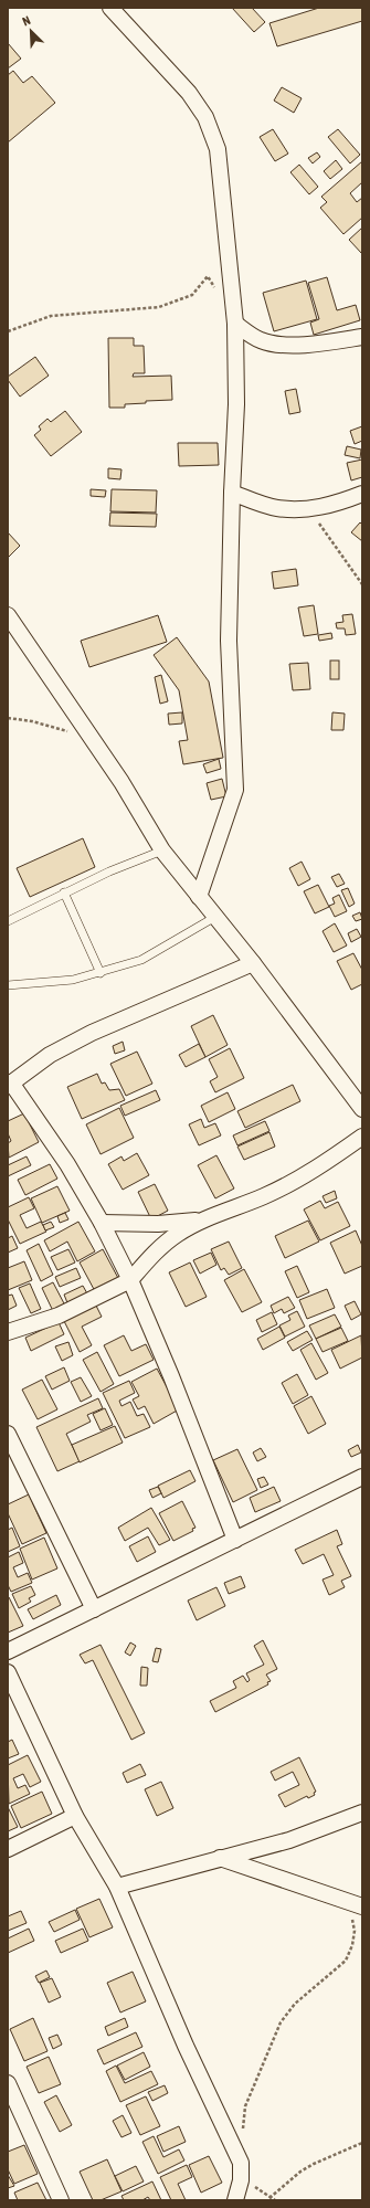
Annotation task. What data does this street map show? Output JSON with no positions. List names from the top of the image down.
{
  "north": "top left"
}
